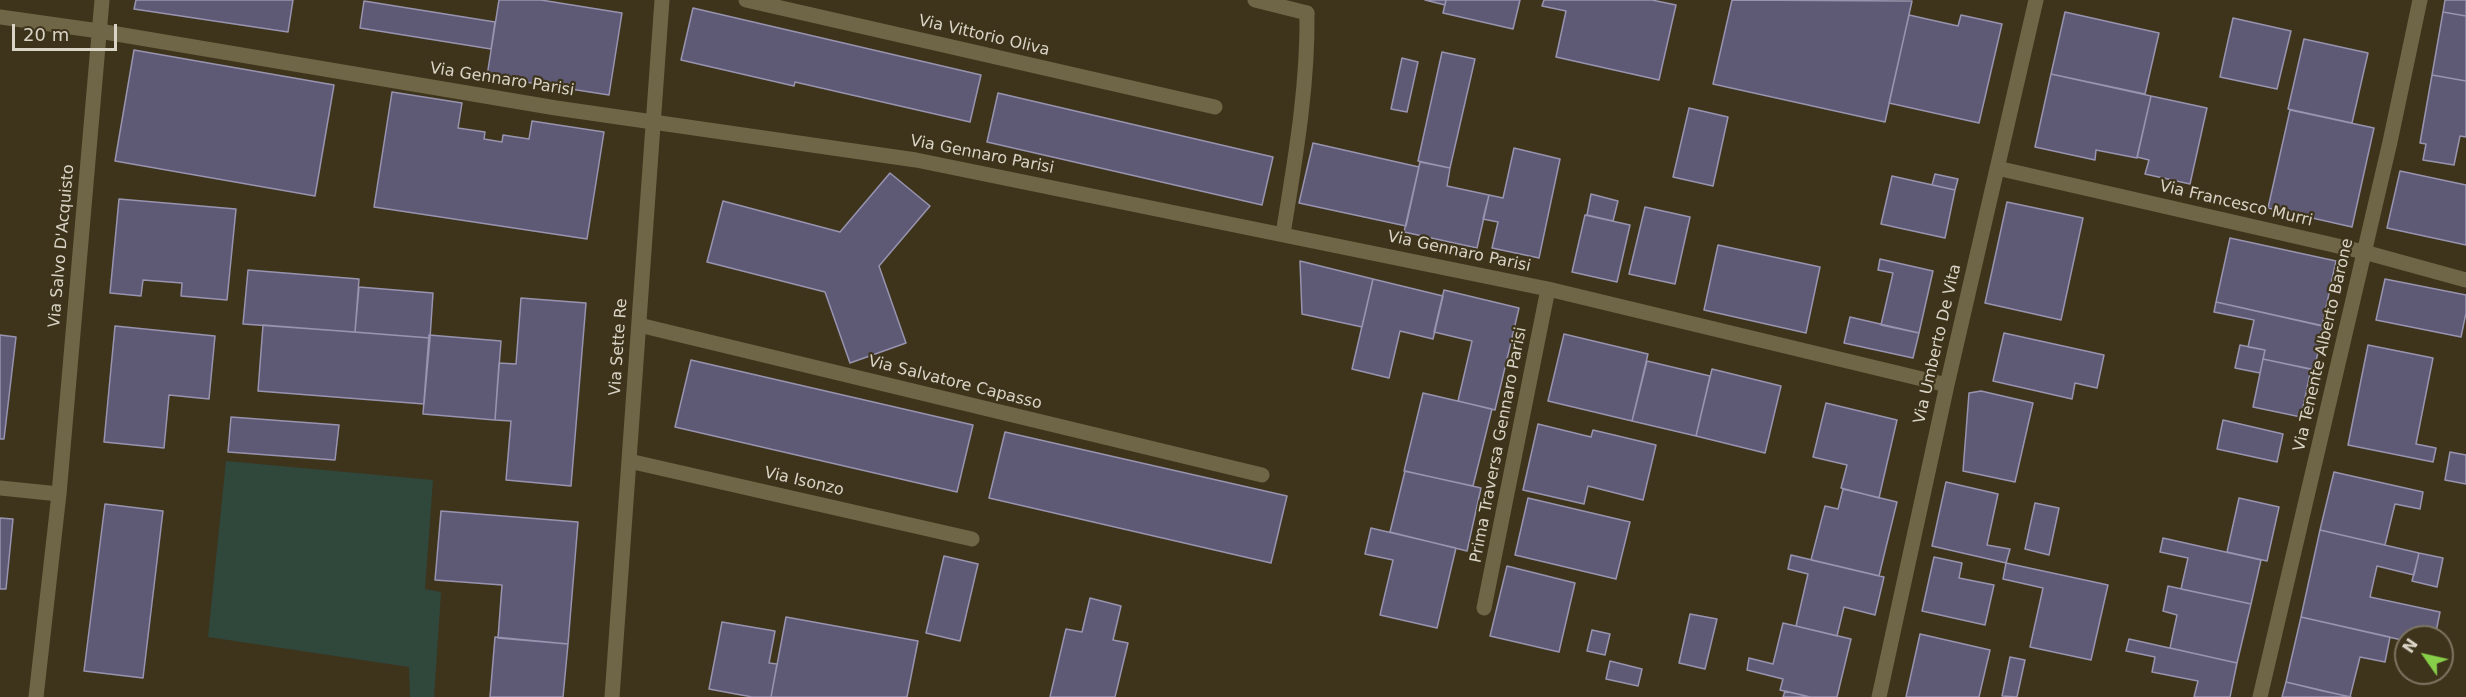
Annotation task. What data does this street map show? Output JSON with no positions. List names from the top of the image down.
{
  "streets": {
    "street": [
      "Via Vittorio Oliva",
      "Via Gennaro Parisi",
      "Via Francesco Murri",
      "Via Salvo D'Acquisto",
      "Via Umberto De Vita",
      "Via Tenente Alberto Barone",
      "Via Sette Re",
      "Via Salvatore Capasso",
      "Prima Traversa Gennaro Parisi",
      "Via Isonzo"
    ]
  },
  "crossings": [
    ["Via Gennaro Parisi", "Via Salvo D'Acquisto"],
    ["Via Gennaro Parisi", "Via Umberto De Vita"],
    ["Via Gennaro Parisi", "Via Sette Re"],
    ["Via Gennaro Parisi", "Prima Traversa Gennaro Parisi"],
    ["Via Francesco Murri", "Via Umberto De Vita"],
    ["Via Francesco Murri", "Via Tenente Alberto Barone"],
    ["Via Sette Re", "Via Salvatore Capasso"],
    ["Via Sette Re", "Via Isonzo"]
  ],
  "scale_bar": "20 m",
  "north": "top left"
}
